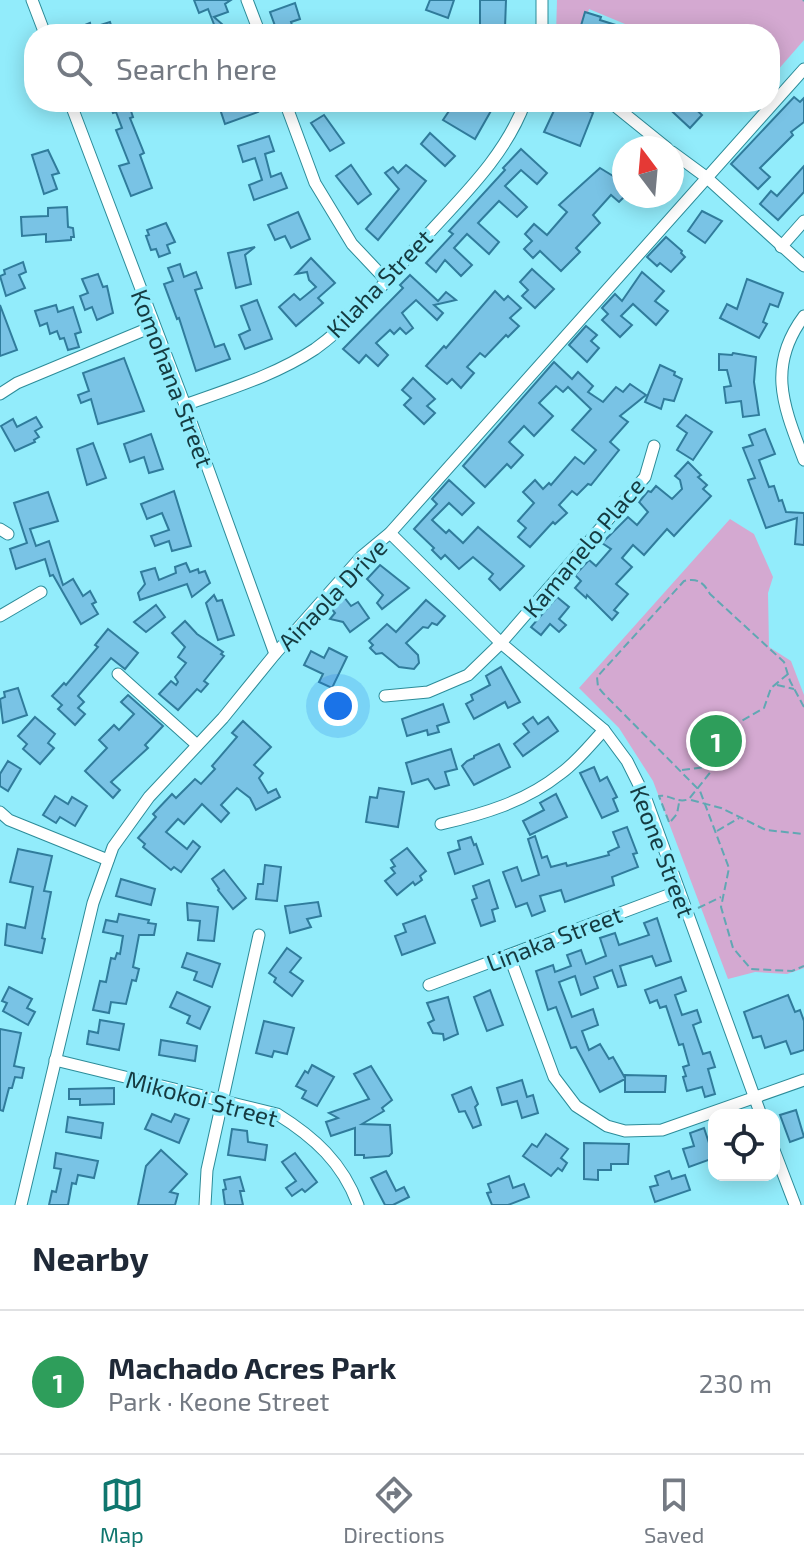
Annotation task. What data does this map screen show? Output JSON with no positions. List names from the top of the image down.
{
  "streets": {
    "street": [
      "Kilaha Street",
      "Komohana Street",
      "Kamanelo Place",
      "Ainaola Drive",
      "Keone Street",
      "Linaka Street",
      "Mikokoi Street"
    ]
  },
  "crossings": [
    ["Kilaha Street", "Komohana Street"],
    ["Komohana Street", "Ainaola Drive"],
    ["Kamanelo Place", "Keone Street"],
    ["Ainaola Drive", "Keone Street"],
    ["Ainaola Drive", "Mikokoi Street"],
    ["Keone Street", "Linaka Street"]
  ],
  "north": "top",
  "page": {
    "search": "Search here",
    "pins": "1",
    "heading": "Nearby",
    "list": [
      {
        "mark": "1",
        "name": "Machado Acres Park",
        "note": "Park · Keone Street",
        "value": "230 m"
      }
    ],
    "nav": ["Map", "Directions", "Saved"]
  }
}
